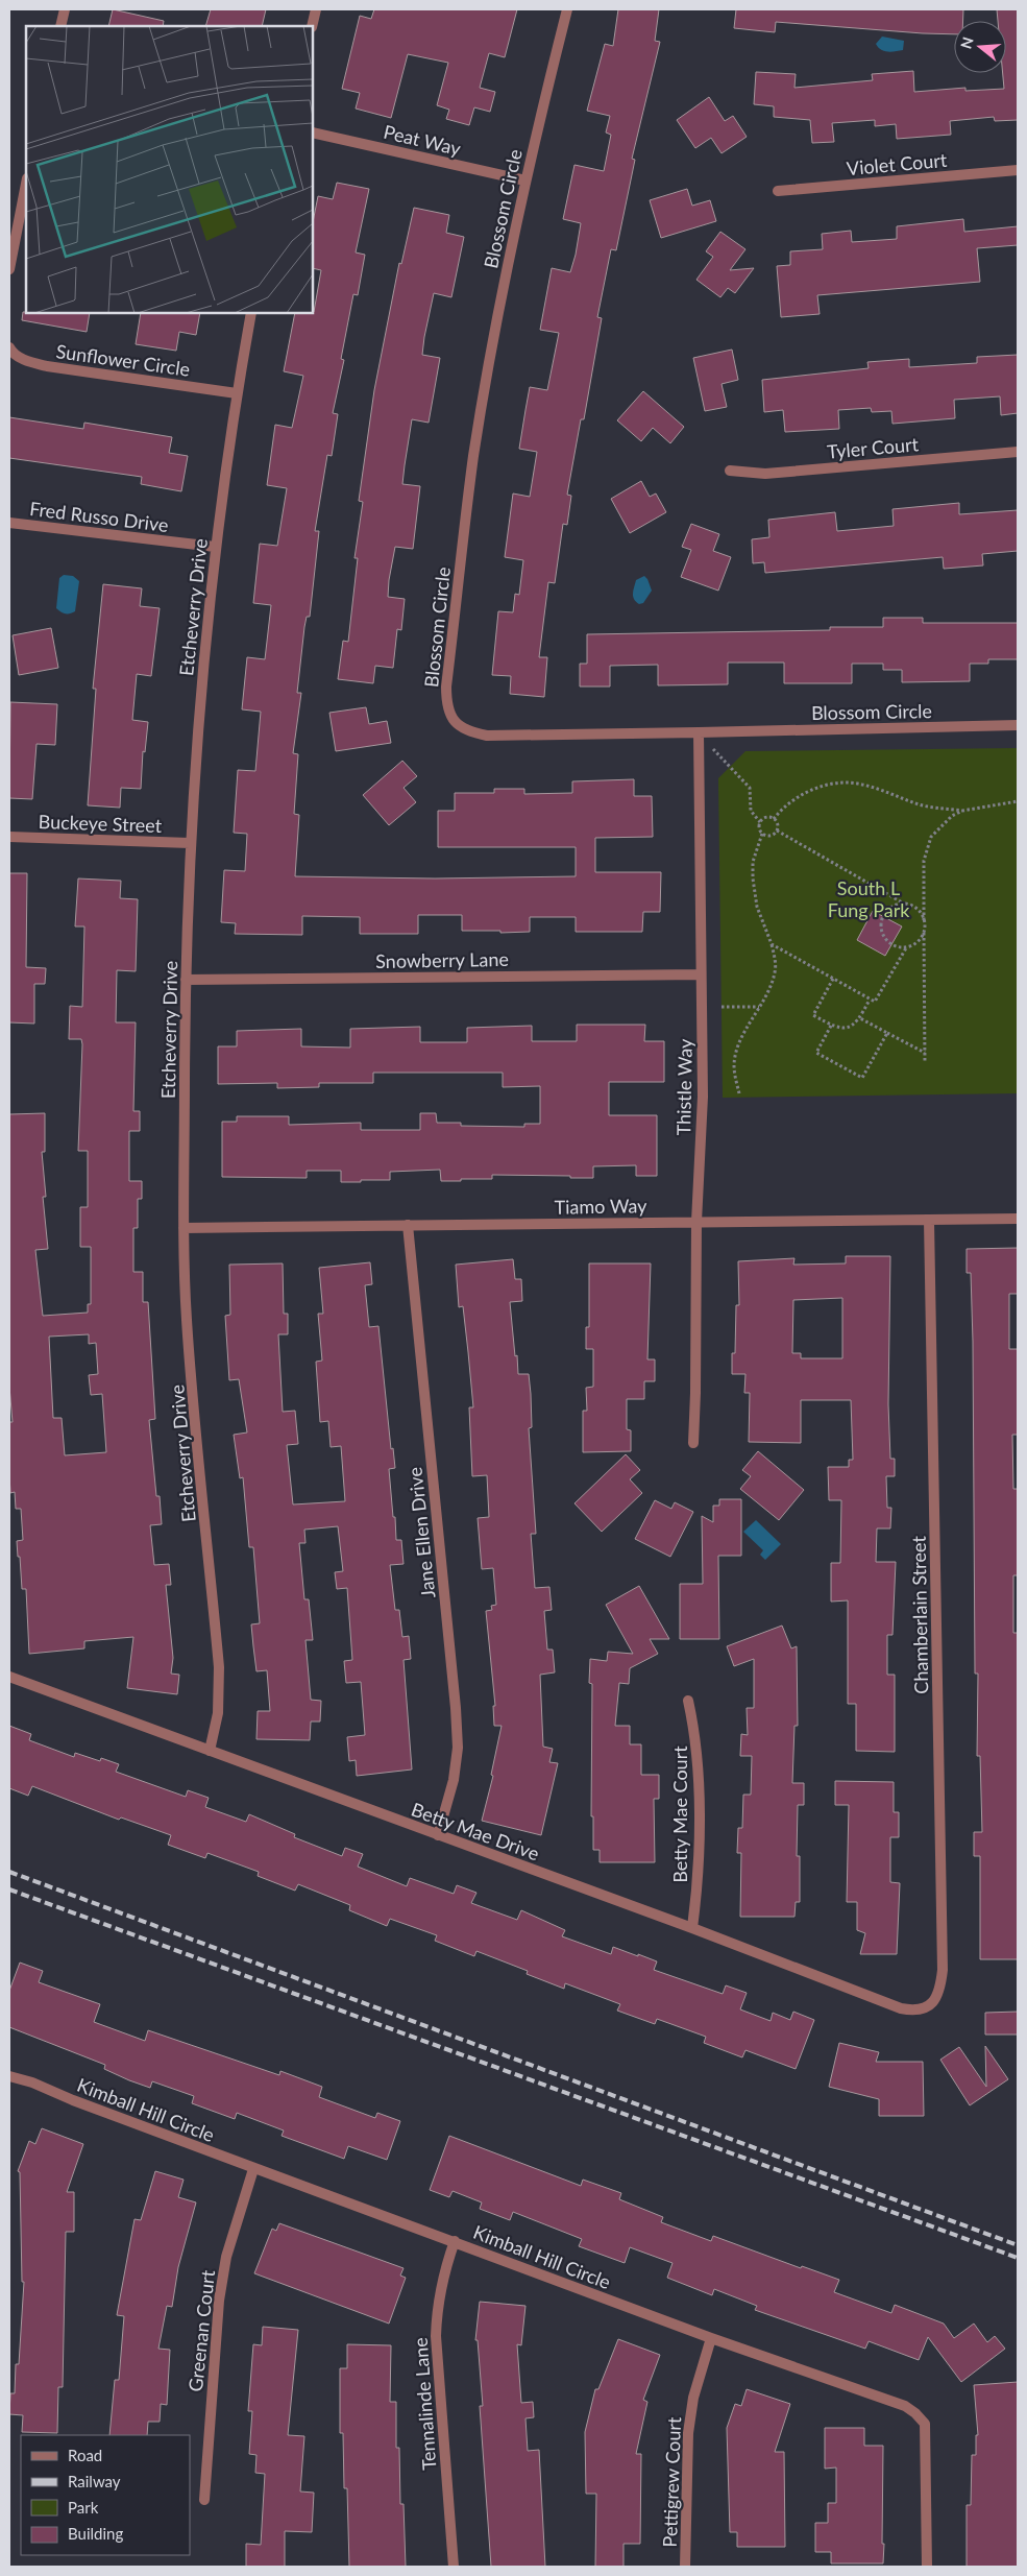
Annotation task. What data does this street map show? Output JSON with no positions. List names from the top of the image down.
{
  "streets": {
    "street": [
      "Peat Way",
      "Violet Court",
      "Blossom Circle",
      "Sunflower Circle",
      "Tyler Court",
      "Fred Russo Drive",
      "Etcheverry Drive",
      "Buckeye Street",
      "Snowberry Lane",
      "Thistle Way",
      "Tiamo Way",
      "Jane Ellen Drive",
      "Chamberlain Street",
      "Betty Mae Court",
      "Betty Mae Drive",
      "Kimball Hill Circle",
      "Greenan Court",
      "Tennalinde Lane",
      "Pettigrew Court"
    ]
  },
  "crossings": [
    ["Peat Way", "Blossom Circle"],
    ["Blossom Circle", "Thistle Way"],
    ["Sunflower Circle", "Etcheverry Drive"],
    ["Fred Russo Drive", "Etcheverry Drive"],
    ["Etcheverry Drive", "Buckeye Street"],
    ["Etcheverry Drive", "Snowberry Lane"],
    ["Etcheverry Drive", "Tiamo Way"],
    ["Etcheverry Drive", "Betty Mae Drive"],
    ["Snowberry Lane", "Thistle Way"],
    ["Thistle Way", "Tiamo Way"],
    ["Tiamo Way", "Jane Ellen Drive"],
    ["Tiamo Way", "Chamberlain Street"],
    ["Jane Ellen Drive", "Betty Mae Drive"],
    ["Chamberlain Street", "Betty Mae Drive"],
    ["Betty Mae Court", "Betty Mae Drive"],
    ["Kimball Hill Circle", "Greenan Court"],
    ["Kimball Hill Circle", "Tennalinde Lane"],
    ["Kimball Hill Circle", "Pettigrew Court"]
  ],
  "parks": ["South L Fung Park"],
  "legend": [
    "Road",
    "Railway",
    "Park",
    "Building"
  ],
  "north": "left"
}
